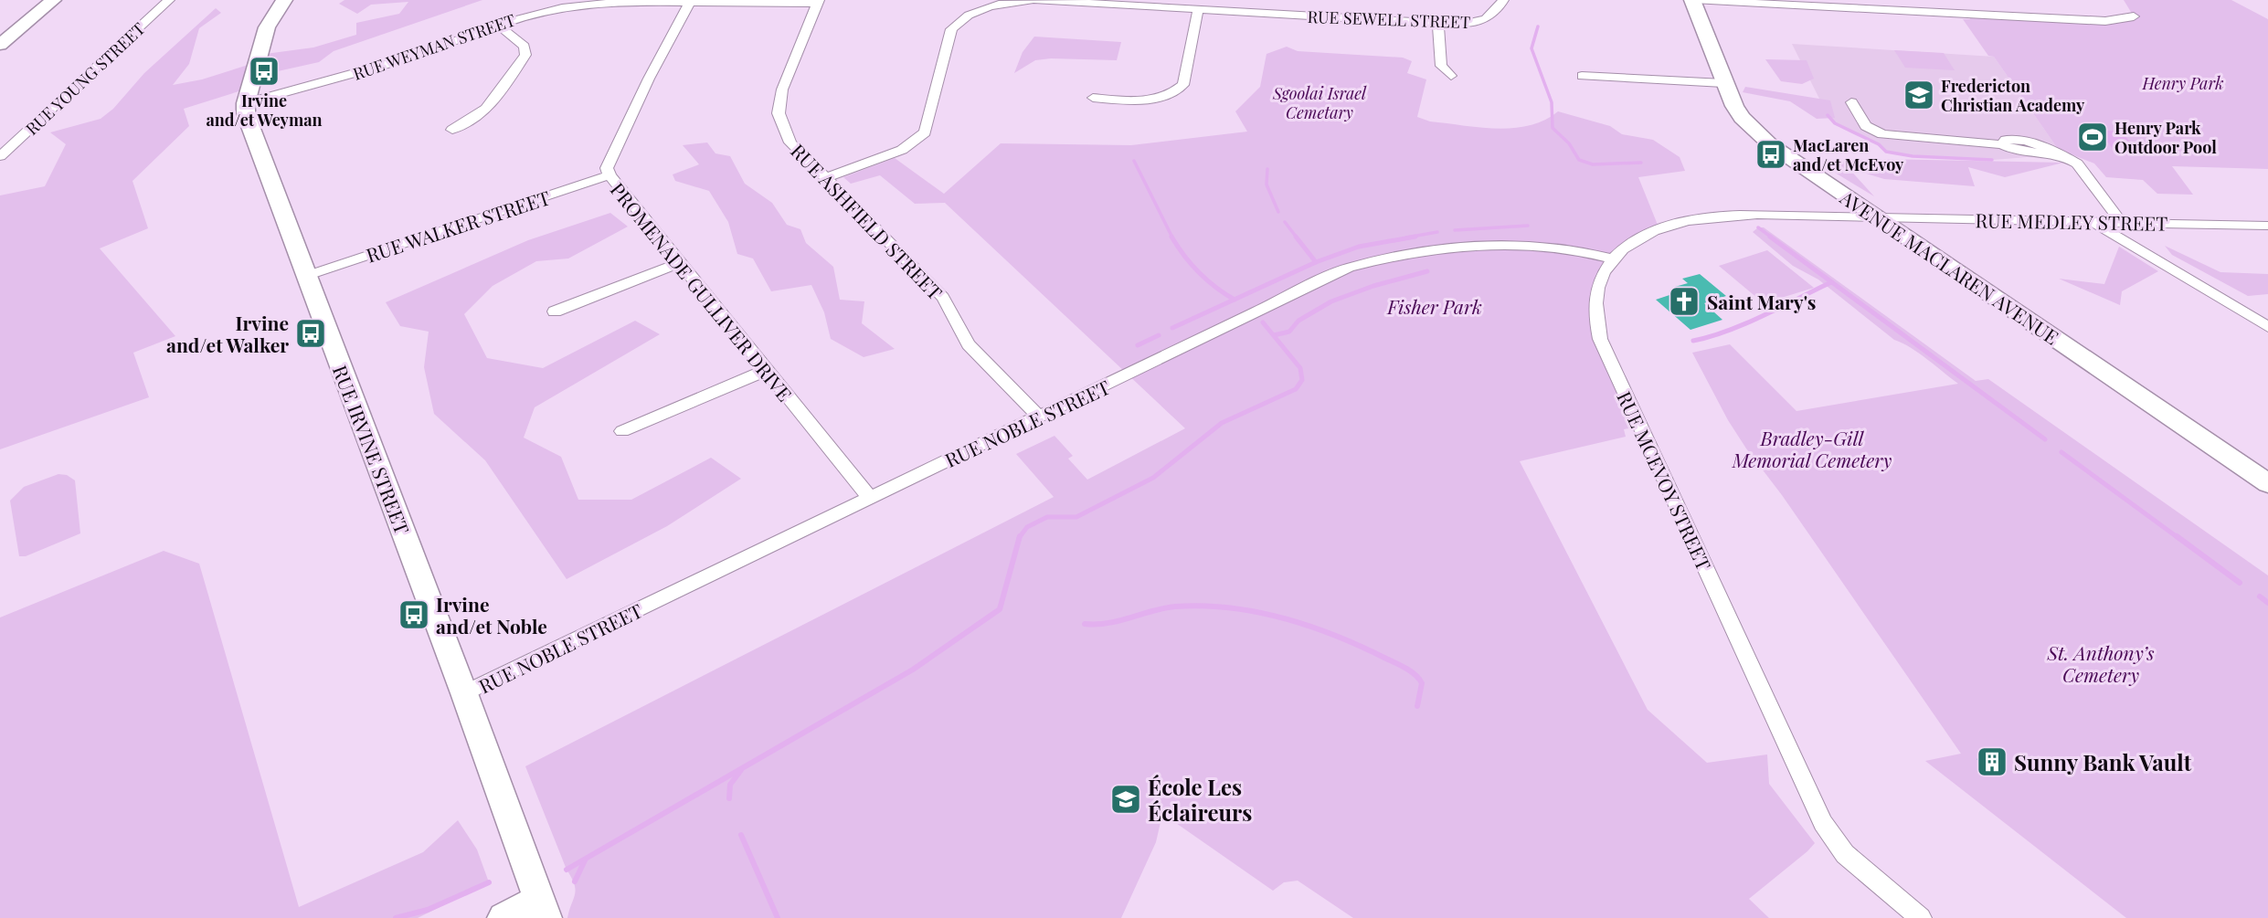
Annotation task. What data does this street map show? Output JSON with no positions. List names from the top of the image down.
{
  "streets": {
    "street": [
      "RUE SEWELL STREET",
      "RUE WEYMAN STREET",
      "RUE YOUNG STREET",
      "RUE ASHFIELD STREET",
      "RUE MEDLEY STREET",
      "RUE WALKER STREET",
      "AVENUE MACLAREN AVENUE",
      "PROMENADE GULLIVER DRIVE",
      "RUE NOBLE STREET",
      "RUE IRVINE STREET",
      "RUE MCEVOY STREET"
    ]
  },
  "crossings": [
    ["RUE SEWELL STREET", "RUE ASHFIELD STREET"],
    ["RUE WEYMAN STREET", "RUE ASHFIELD STREET"],
    ["RUE WEYMAN STREET", "PROMENADE GULLIVER DRIVE"],
    ["RUE WEYMAN STREET", "RUE IRVINE STREET"],
    ["RUE ASHFIELD STREET", "RUE NOBLE STREET"],
    ["RUE MEDLEY STREET", "AVENUE MACLAREN AVENUE"],
    ["RUE MEDLEY STREET", "RUE MCEVOY STREET"],
    ["RUE WALKER STREET", "PROMENADE GULLIVER DRIVE"],
    ["RUE WALKER STREET", "RUE IRVINE STREET"],
    ["AVENUE MACLAREN AVENUE", "RUE MCEVOY STREET"],
    ["PROMENADE GULLIVER DRIVE", "RUE NOBLE STREET"],
    ["RUE NOBLE STREET", "RUE IRVINE STREET"],
    ["RUE NOBLE STREET", "RUE MCEVOY STREET"]
  ],
  "parks": [
    "Henry Park",
    "Sgoolai Israel Cemetary",
    "Fisher Park",
    "Bradley-Gill Memorial Cemetery",
    "St. Anthony’s Cemetery"
  ],
  "places": {
    "bus stop": [
      "Irvine and/et Weyman",
      "MacLaren and/et McEvoy",
      "Irvine and/et Walker",
      "Irvine and/et Noble"
    ],
    "school or university": ["Fredericton Christian Academy", "École Les Éclaireurs"],
    "sports": ["Henry Park Outdoor Pool"],
    "church": ["Saint Mary's"],
    "building": ["Sunny Bank Vault"]
  }
}
